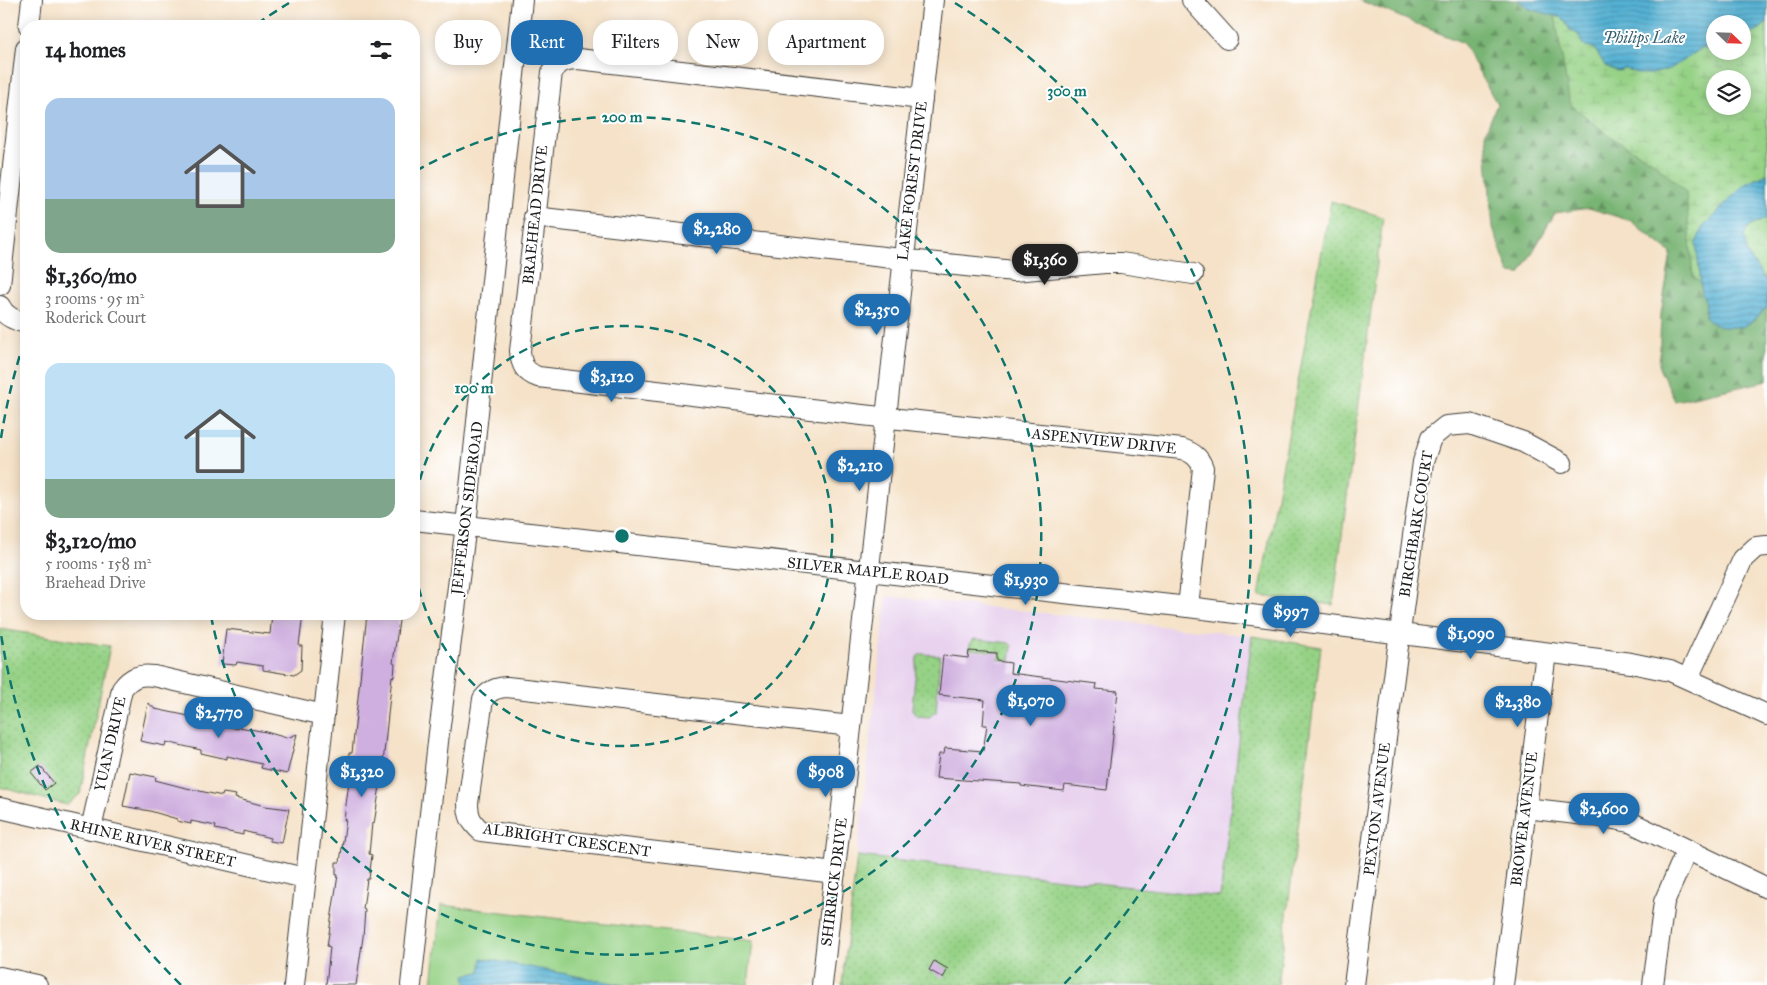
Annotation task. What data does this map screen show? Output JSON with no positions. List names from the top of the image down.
{
  "streets": {
    "street": [
      "LAKE FOREST DRIVE",
      "BRAEHEAD DRIVE",
      "ASPENVIEW DRIVE",
      "JEFFERSON SIDEROAD",
      "BIRCHBARK COURT",
      "SILVER MAPLE ROAD",
      "YUAN DRIVE",
      "PEXTON AVENUE",
      "BROWER AVENUE",
      "ALBRIGHT CRESCENT",
      "RHINE RIVER STREET",
      "SHIRRICK DRIVE"
    ]
  },
  "crossings": [
    ["LAKE FOREST DRIVE", "BRAEHEAD DRIVE"],
    ["LAKE FOREST DRIVE", "ASPENVIEW DRIVE"],
    ["LAKE FOREST DRIVE", "SILVER MAPLE ROAD"],
    ["LAKE FOREST DRIVE", "SHIRRICK DRIVE"],
    ["BRAEHEAD DRIVE", "ASPENVIEW DRIVE"],
    ["ASPENVIEW DRIVE", "SILVER MAPLE ROAD"],
    ["JEFFERSON SIDEROAD", "SILVER MAPLE ROAD"],
    ["BIRCHBARK COURT", "SILVER MAPLE ROAD"],
    ["BIRCHBARK COURT", "PEXTON AVENUE"],
    ["SILVER MAPLE ROAD", "PEXTON AVENUE"],
    ["SILVER MAPLE ROAD", "BROWER AVENUE"],
    ["SILVER MAPLE ROAD", "SHIRRICK DRIVE"],
    ["YUAN DRIVE", "RHINE RIVER STREET"],
    ["ALBRIGHT CRESCENT", "SHIRRICK DRIVE"]
  ],
  "water": ["Philips Lake"],
  "north": "bottom right",
  "page": {
    "chip": [
      "Buy",
      "Rent",
      "Filters",
      "New",
      "Apartment"
    ],
    "heading": "14 homes",
    "list": [
      {
        "name": "$1,360/mo",
        "note": "3 rooms · 95 m² · Roderick Court"
      },
      {
        "name": "$3,120/mo",
        "note": "5 rooms · 158 m² · Braehead Drive"
      }
    ],
    "price": [
      "$2,280",
      "$1,360",
      "$2,350",
      "$3,120",
      "$2,210",
      "$1,930",
      "$997",
      "$1,090",
      "$1,070",
      "$2,380",
      "$2,770",
      "$1,320",
      "$908",
      "$2,600"
    ]
  },
  "rings": ["300 m", "200 m", "100 m"]
}
